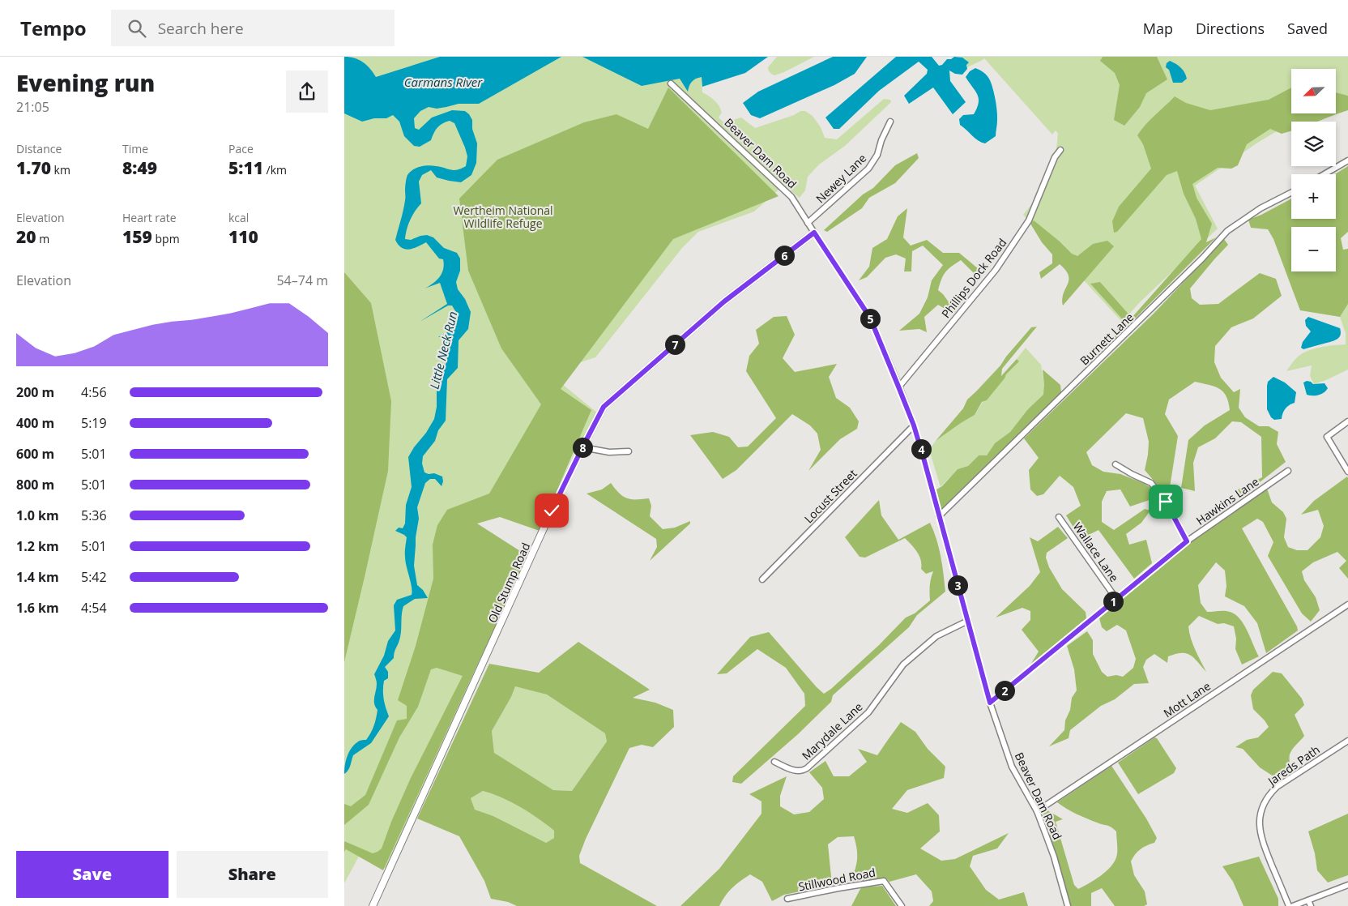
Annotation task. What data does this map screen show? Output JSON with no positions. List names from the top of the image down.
{
  "streets": {
    "street": [
      "Beaver Dam Road",
      "Newey Lane",
      "Phillips Dock Road",
      "Burnett Lane",
      "Locust Street",
      "Hawkins Lane",
      "Wallace Lane",
      "Old Stump Road",
      "Mott Lane",
      "Marydale Lane",
      "Jareds Path",
      "Stillwood Road"
    ]
  },
  "crossings": [
    ["Beaver Dam Road", "Newey Lane"],
    ["Beaver Dam Road", "Phillips Dock Road"],
    ["Beaver Dam Road", "Burnett Lane"],
    ["Beaver Dam Road", "Locust Street"],
    ["Beaver Dam Road", "Hawkins Lane"],
    ["Beaver Dam Road", "Old Stump Road"],
    ["Beaver Dam Road", "Mott Lane"],
    ["Beaver Dam Road", "Marydale Lane"],
    ["Hawkins Lane", "Wallace Lane"]
  ],
  "water": ["Carmans River", "Little Neck Run"],
  "parks": ["Wertheim National Wildlife Refuge"],
  "north": "bottom left",
  "page": {
    "header": "Tempo",
    "search": "Search here",
    "nav": ["Map", "Directions", "Saved"],
    "heading": ["Evening run", "21:05"],
    "map_buttons": ["+", "−"],
    "stats": [
      ["Distance", "1.70 km"],
      ["Time", "8:49"],
      ["Pace", "5:11 /km"],
      ["Elevation", "20 m"],
      ["Heart rate", "159 bpm"],
      ["kcal", "110"]
    ],
    "pins": [
      "6",
      "5",
      "7",
      "8",
      "4",
      "3",
      "1",
      "2"
    ],
    "chart": ["Elevation", "54–74 m"],
    "list": [
      {
        "name": "200 m",
        "note": "4:56"
      },
      {
        "name": "400 m",
        "note": "5:19"
      },
      {
        "name": "600 m",
        "note": "5:01"
      },
      {
        "name": "800 m",
        "note": "5:01"
      },
      {
        "name": "1.0 km",
        "note": "5:36"
      },
      {
        "name": "1.2 km",
        "note": "5:01"
      },
      {
        "name": "1.4 km",
        "note": "5:42"
      },
      {
        "name": "1.6 km",
        "note": "4:54"
      }
    ],
    "buttons": ["Save", "Share"]
  }
}
